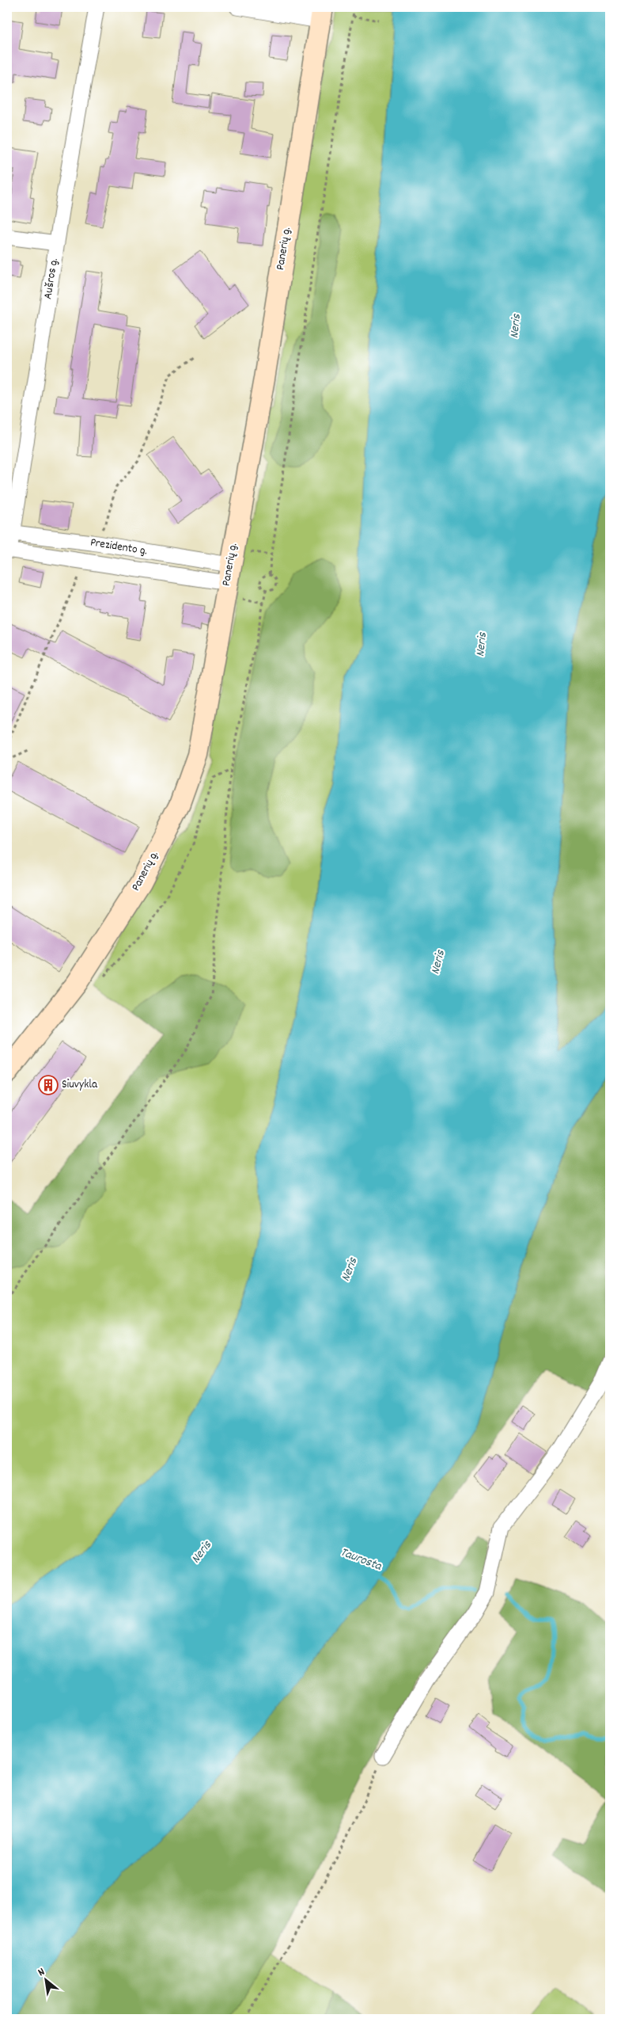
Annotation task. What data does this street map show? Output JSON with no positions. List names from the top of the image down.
{
  "streets": {
    "street": ["Panerių g.", "Aušros g.", "Prezidento g."]
  },
  "crossings": [
    ["Panerių g.", "Prezidento g."],
    ["Aušros g.", "Prezidento g."]
  ],
  "water": ["Neris", "Taurosta"],
  "places": {
    "building": ["Siuvykla"]
  },
  "north": "top left"
}
